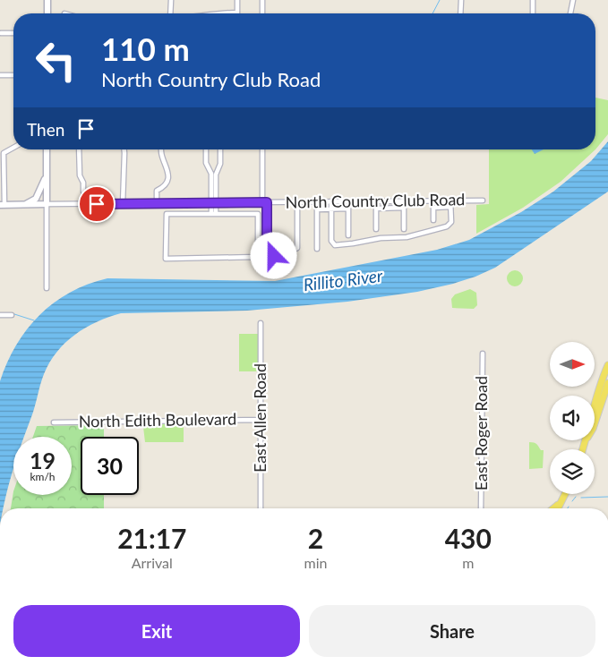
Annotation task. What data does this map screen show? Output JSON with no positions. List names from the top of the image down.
{
  "streets": {
    "main road": ["North Country Club Road"],
    "street": ["East Allen Road", "North Edith Boulevard", "East Roger Road"]
  },
  "crossings": [
    ["East Allen Road", "North Edith Boulevard"]
  ],
  "water": ["Rillito River"],
  "north": "right",
  "page": {
    "turn": ["110 m", "North Country Club Road"],
    "then": "Then",
    "speed": "19 km/h",
    "limit": "30",
    "eta": [
      "21:17",
      "Arrival",
      "2",
      "min",
      "430",
      "m"
    ],
    "buttons": ["Exit", "Share"]
  }
}
